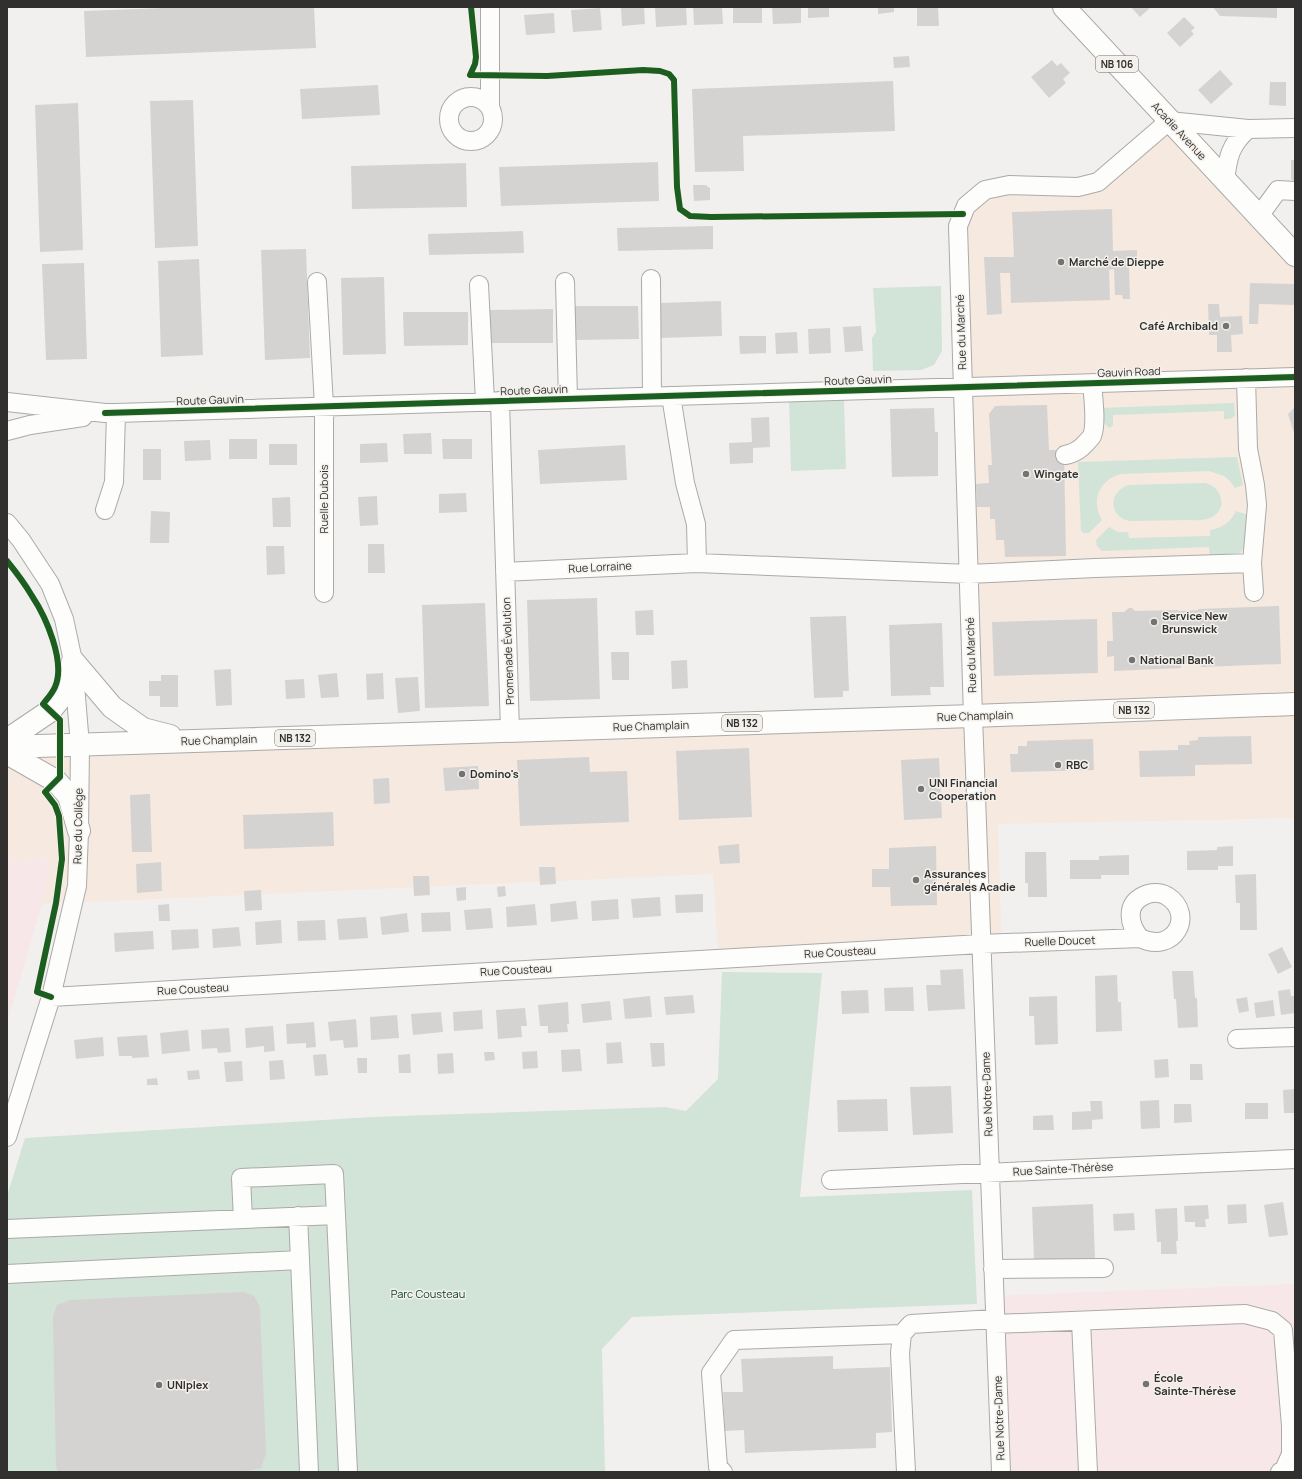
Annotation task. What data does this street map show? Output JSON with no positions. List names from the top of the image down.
{
  "streets": {
    "main road": [
      "NB 106",
      "Acadie Avenue",
      "NB 132",
      "Rue Champlain"
    ],
    "street": [
      "Rue du Marché",
      "Gauvin Road",
      "Route Gauvin",
      "Ruelle Dubois",
      "Rue Lorraine",
      "Promenade Évolution",
      "Rue du Collège",
      "Ruelle Doucet",
      "Rue Cousteau",
      "Rue Notre-Dame",
      "Rue Sainte-Thérèse"
    ]
  },
  "crossings": [
    ["Acadie Avenue", "Rue du Marché"],
    ["Rue du Marché", "Gauvin Road"],
    ["Rue du Marché", "Route Gauvin"],
    ["Rue du Marché", "Rue Lorraine"],
    ["Rue du Marché", "Rue Champlain"],
    ["Rue du Marché", "Rue Notre-Dame"],
    ["Gauvin Road", "Route Gauvin"],
    ["Route Gauvin", "Ruelle Dubois"],
    ["Rue Lorraine", "Promenade Évolution"],
    ["Promenade Évolution", "Rue Champlain"],
    ["Rue Champlain", "Rue du Collège"],
    ["Rue Champlain", "Rue Notre-Dame"],
    ["Rue du Collège", "Rue Cousteau"],
    ["Ruelle Doucet", "Rue Cousteau"],
    ["Ruelle Doucet", "Rue Notre-Dame"],
    ["Rue Cousteau", "Rue Notre-Dame"],
    ["Rue Notre-Dame", "Rue Sainte-Thérèse"]
  ],
  "parks": ["Parc Cousteau"],
  "places": [
    "Marché de Dieppe",
    "Café Archibald",
    "Wingate",
    "Service New Brunswick",
    "National Bank",
    "RBC",
    "Domino's",
    "UNI Financial Cooperation",
    "Assurances générales Acadie",
    "École Sainte-Thérèse",
    "UNIplex"
  ]
}
